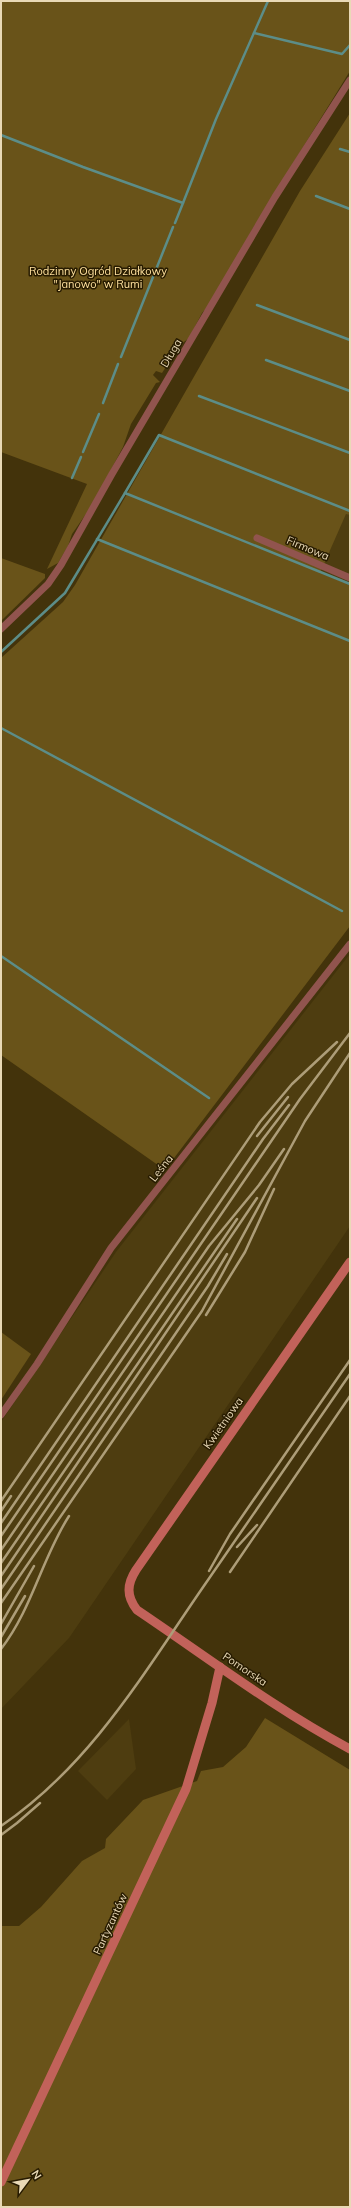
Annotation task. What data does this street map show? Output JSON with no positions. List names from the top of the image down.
{
  "streets": {
    "street": [
      "Długa",
      "Firmowa",
      "Leśna",
      "Kwietniowa",
      "Pomorska",
      "Partyzantów"
    ]
  },
  "crossings": [
    ["Kwietniowa", "Pomorska"],
    ["Pomorska", "Partyzantów"]
  ],
  "parks": ["Rodzinny Ogród Działkowy \"Janowo\" w Rumi"],
  "north": "top right"
}
